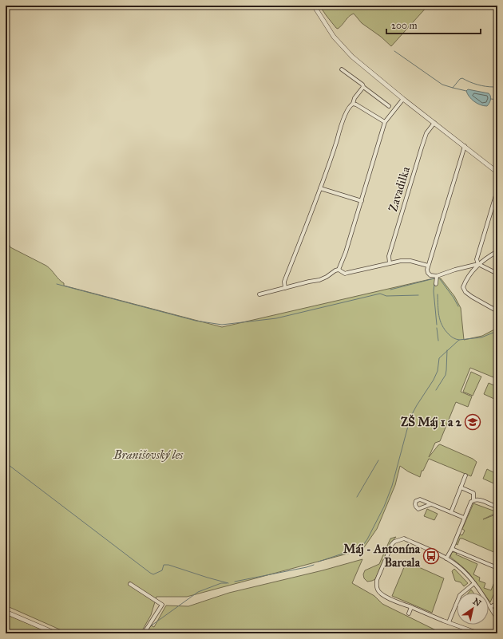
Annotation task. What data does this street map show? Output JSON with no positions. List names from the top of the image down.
{
  "streets": {
    "street": ["Zavadilka"]
  },
  "parks": ["Branišovský les"],
  "places": {
    "school or university": ["ZŠ Máj 1 a 2"],
    "bus stop": ["Máj - Antonína Barcala"]
  },
  "scale_bar": "200 m",
  "north": "top right"
}
